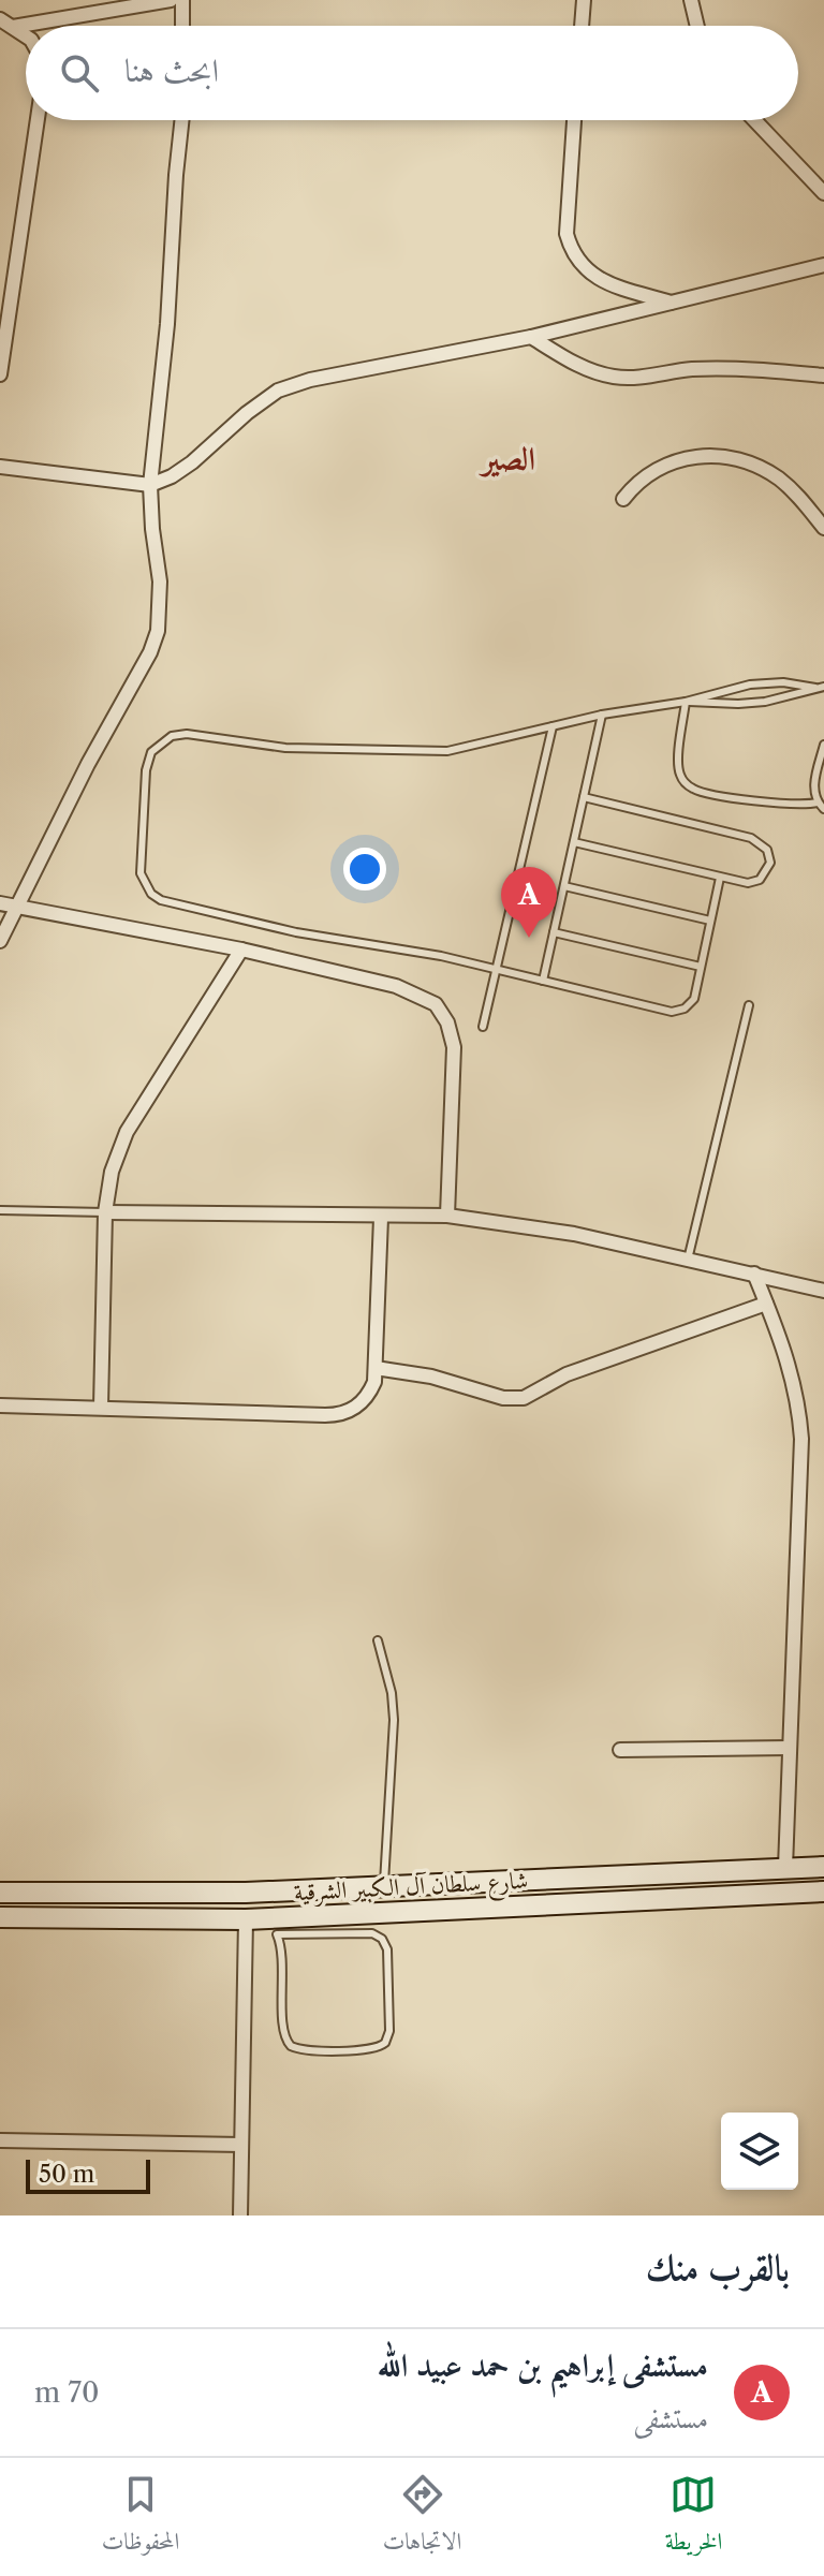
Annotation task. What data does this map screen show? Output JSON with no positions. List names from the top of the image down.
{
  "streets": {
    "main road": ["شارع سلطان آل الكبير الشرقية"]
  },
  "districts": ["الصير"],
  "scale_bar": "50 m",
  "page": {
    "search": "ابحث هنا",
    "pins": "A",
    "scale": "50 m",
    "heading": "بالقرب منك",
    "list": [
      {
        "mark": "A",
        "name": "مستشفى إبراهيم بن حمد عبيد الله",
        "note": "مستشفى",
        "value": "70 m"
      }
    ],
    "nav": ["الخريطة", "الاتجاهات", "المحفوظات"]
  }
}
